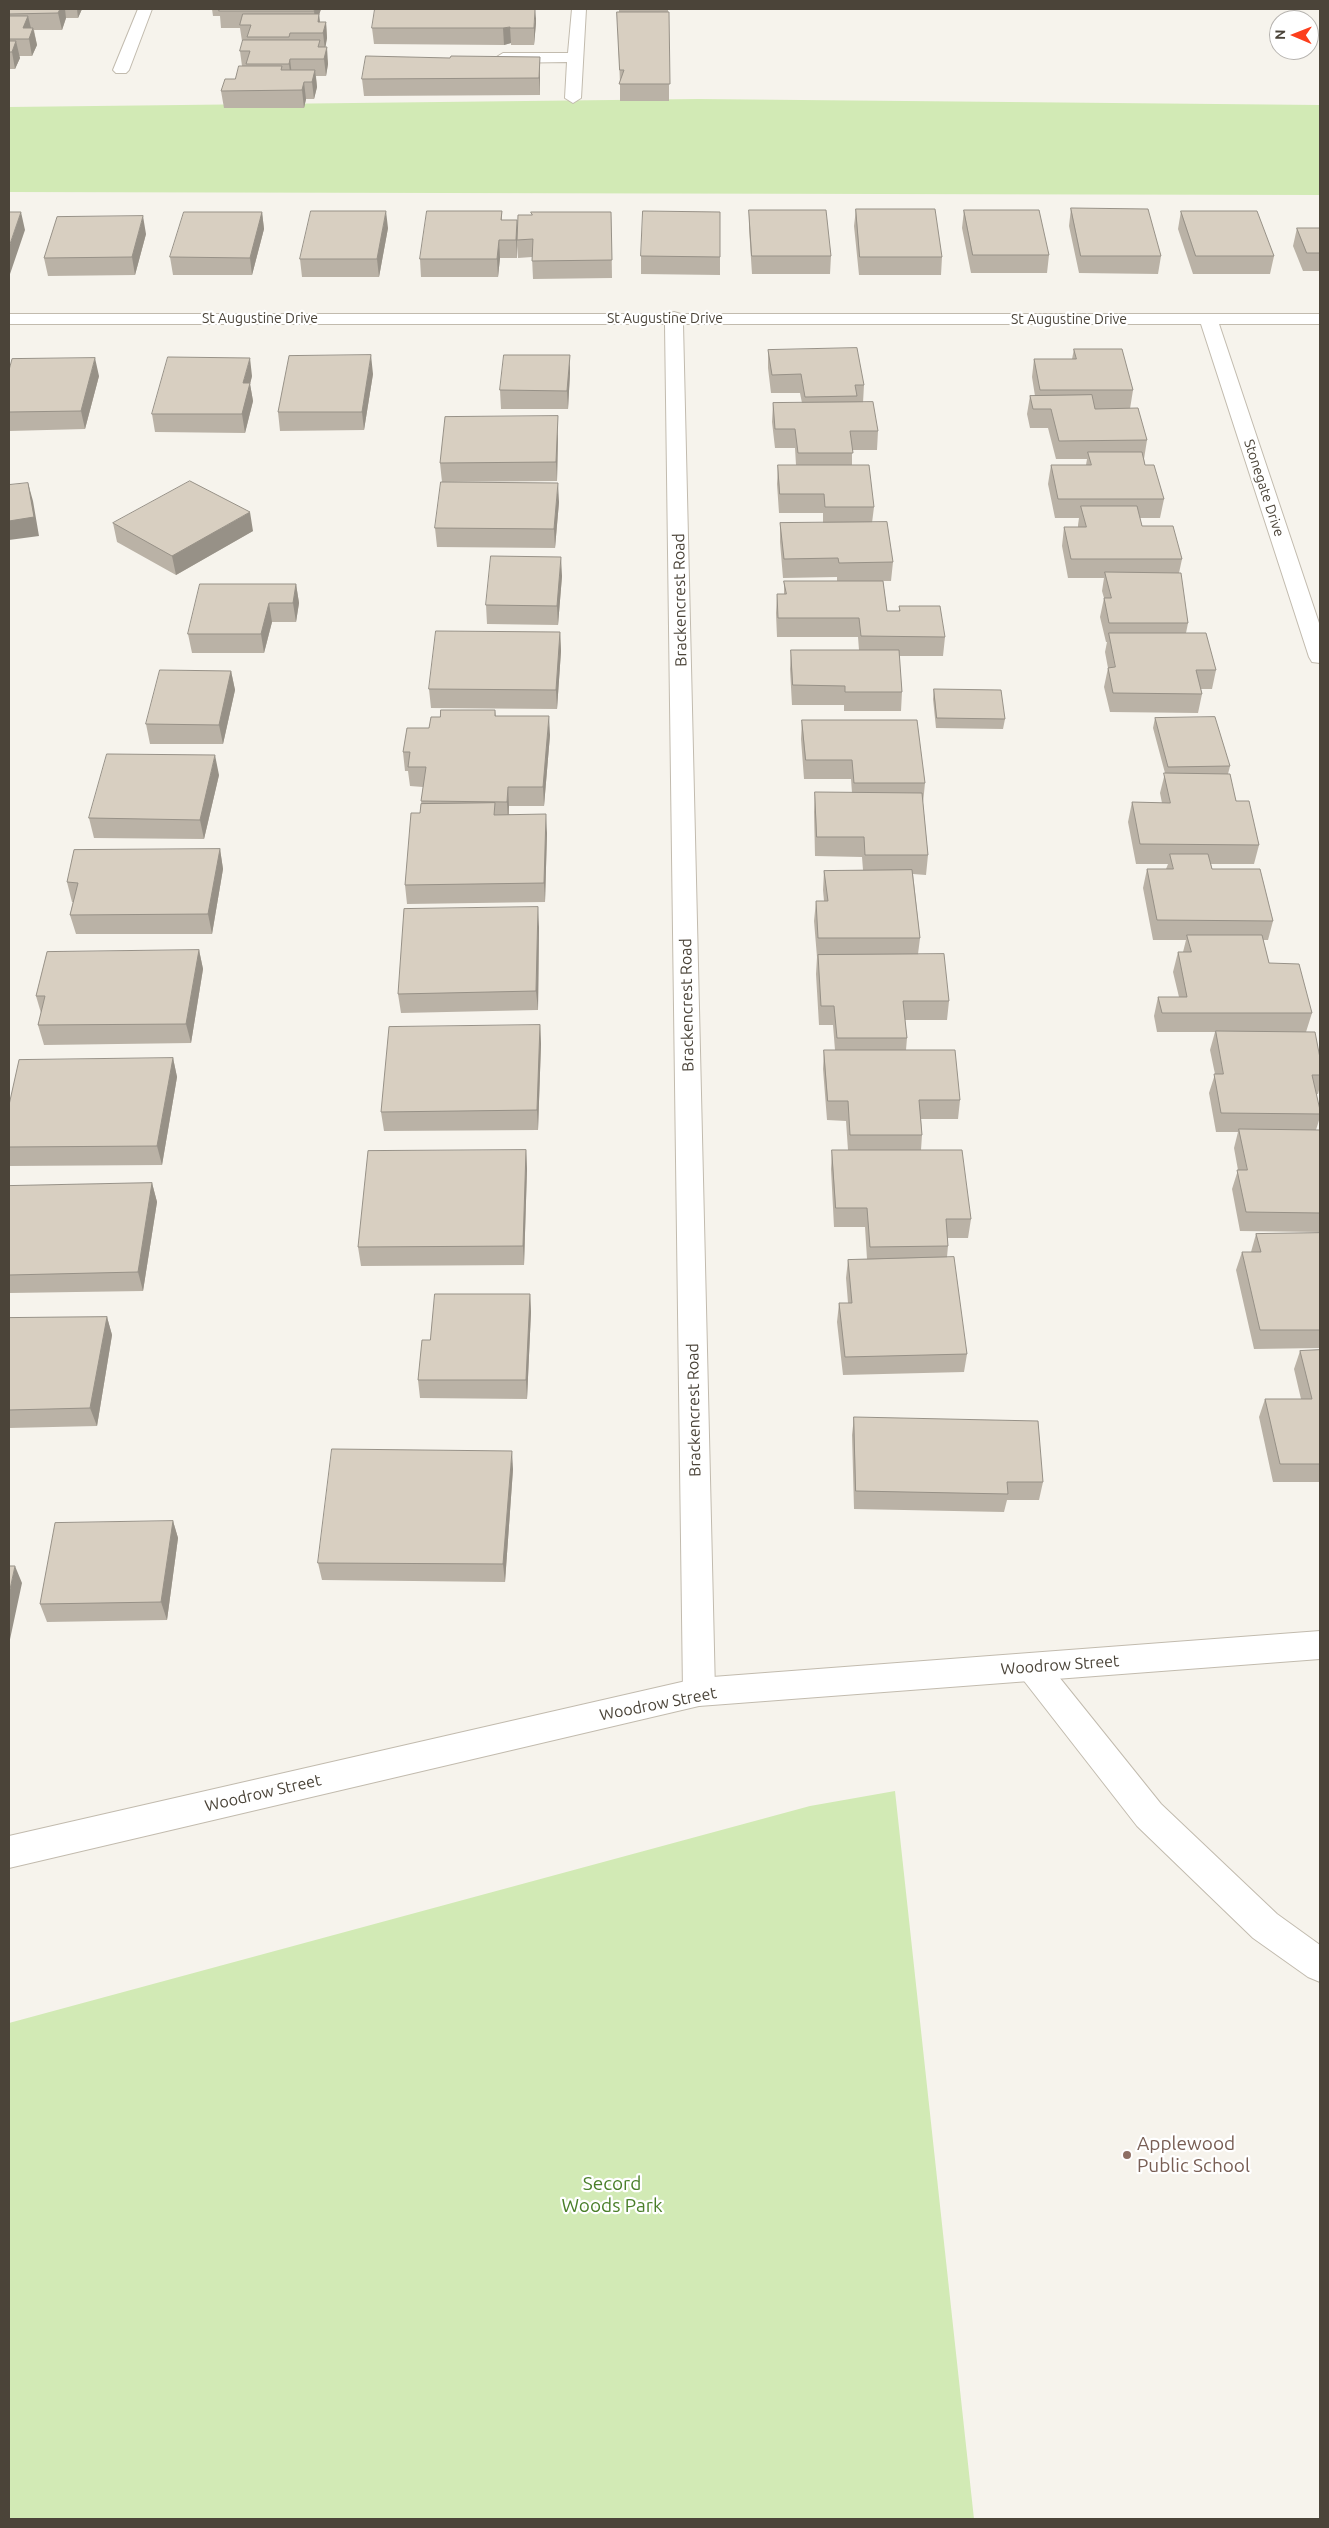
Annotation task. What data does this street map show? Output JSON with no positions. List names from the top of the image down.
{
  "streets": {
    "street": [
      "St Augustine Drive",
      "Stonegate Drive",
      "Brackencrest Road",
      "Woodrow Street"
    ]
  },
  "crossings": [
    ["St Augustine Drive", "Stonegate Drive"],
    ["St Augustine Drive", "Brackencrest Road"],
    ["Brackencrest Road", "Woodrow Street"]
  ],
  "parks": ["Secord Woods Park"],
  "places": ["Applewood Public School"],
  "north": "left"
}
